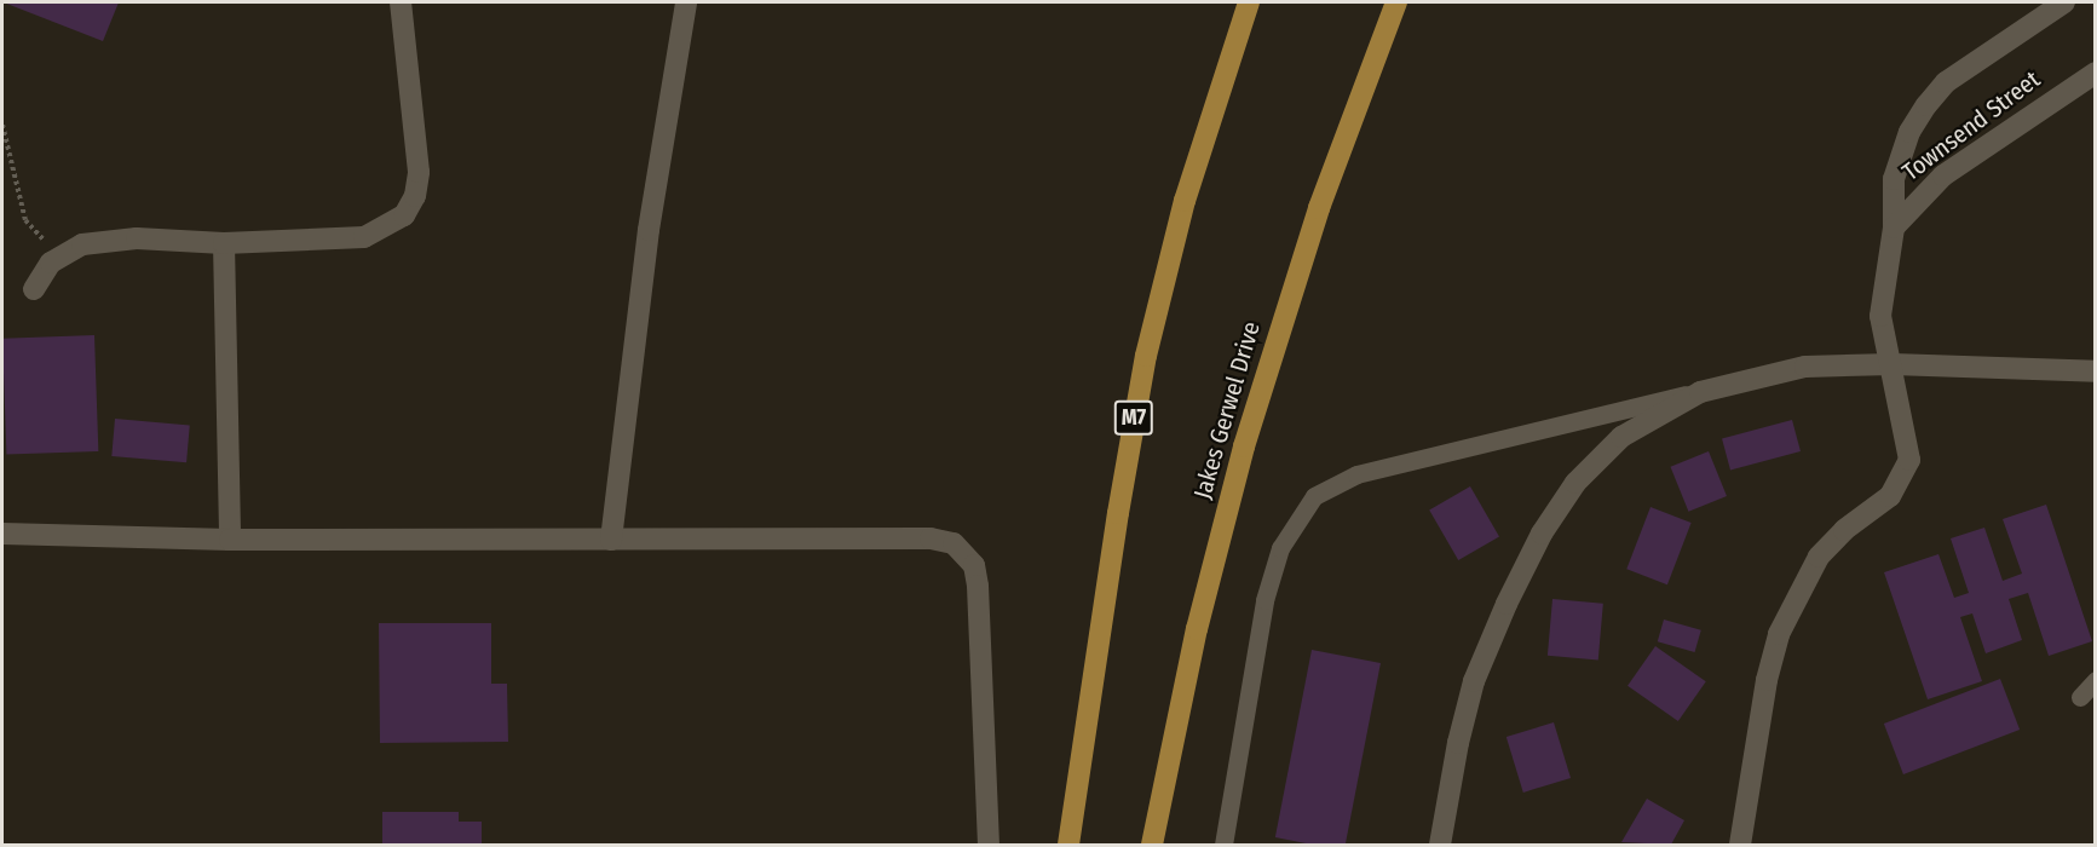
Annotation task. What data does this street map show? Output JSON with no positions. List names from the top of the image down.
{
  "streets": {
    "highway": ["Jakes Gerwel Drive", "M7"],
    "street": ["Townsend Street"]
  }
}
